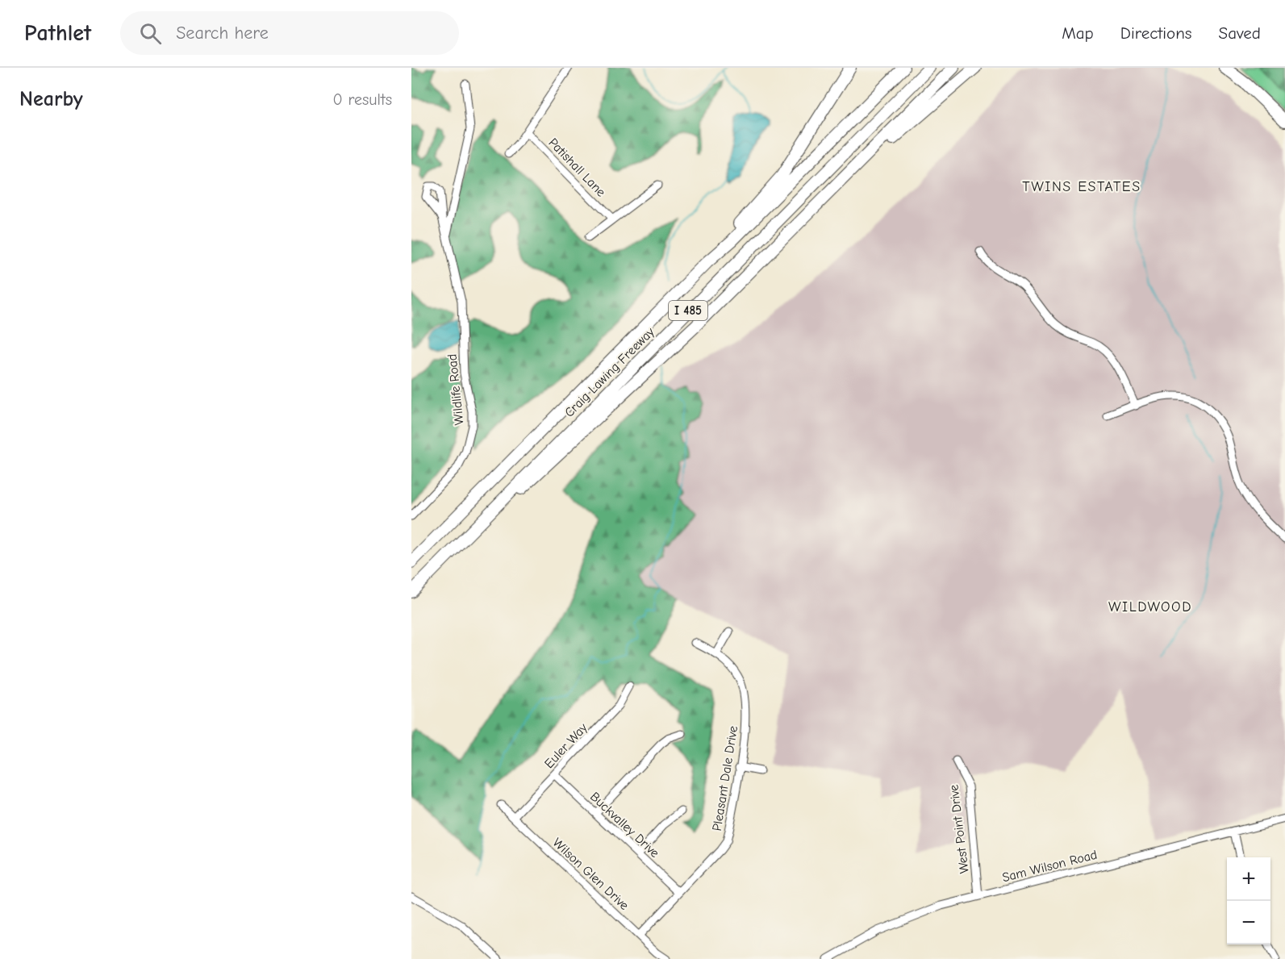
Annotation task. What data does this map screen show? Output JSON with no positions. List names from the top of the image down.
{
  "streets": {
    "highway": ["I 485", "Craig Lawing Freeway"],
    "street": [
      "Patishall Lane",
      "Wildlife Road",
      "Euler Way",
      "Pleasant Dale Drive",
      "Buckvalley Drive",
      "West Point Drive",
      "Sam Wilson Road",
      "Wilson Glen Drive"
    ]
  },
  "crossings": [
    ["Euler Way", "Buckvalley Drive"],
    ["Euler Way", "Wilson Glen Drive"],
    ["Pleasant Dale Drive", "Buckvalley Drive"],
    ["Pleasant Dale Drive", "Wilson Glen Drive"],
    ["West Point Drive", "Sam Wilson Road"]
  ],
  "districts": ["TWINS ESTATES", "WILDWOOD"],
  "page": {
    "header": "Pathlet",
    "search": "Search here",
    "nav": ["Map", "Directions", "Saved"],
    "heading": ["Nearby", "0 results"],
    "map_buttons": ["+", "−"]
  }
}
